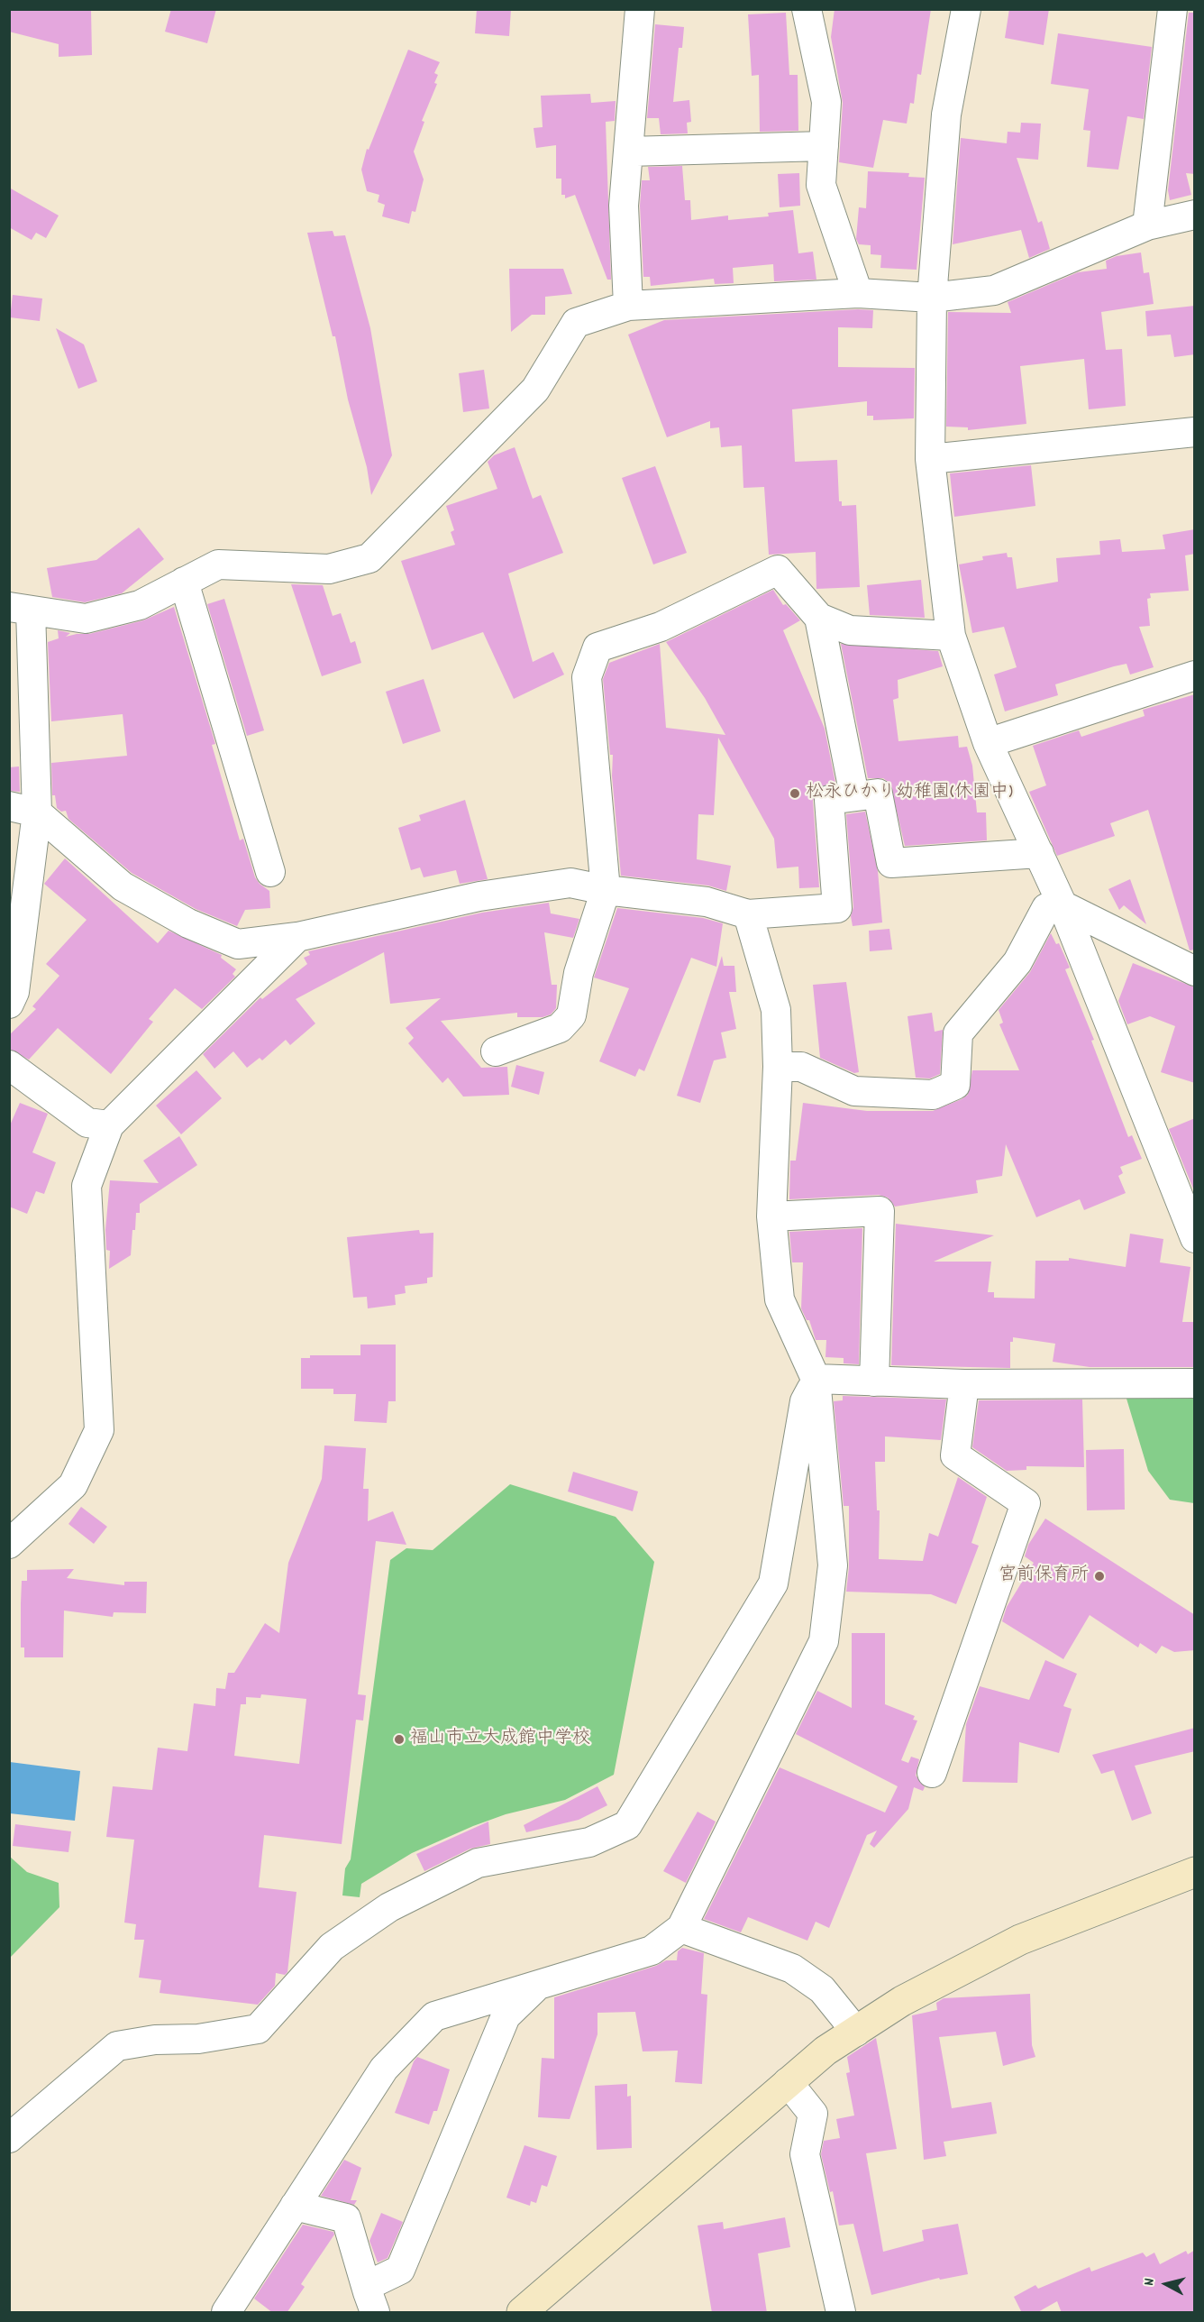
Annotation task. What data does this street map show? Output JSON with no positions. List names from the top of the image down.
{
  "places": ["松永ひかり幼稚園(休園中)", "宮前保育所", "福山市立大成館中学校"],
  "north": "left"
}
